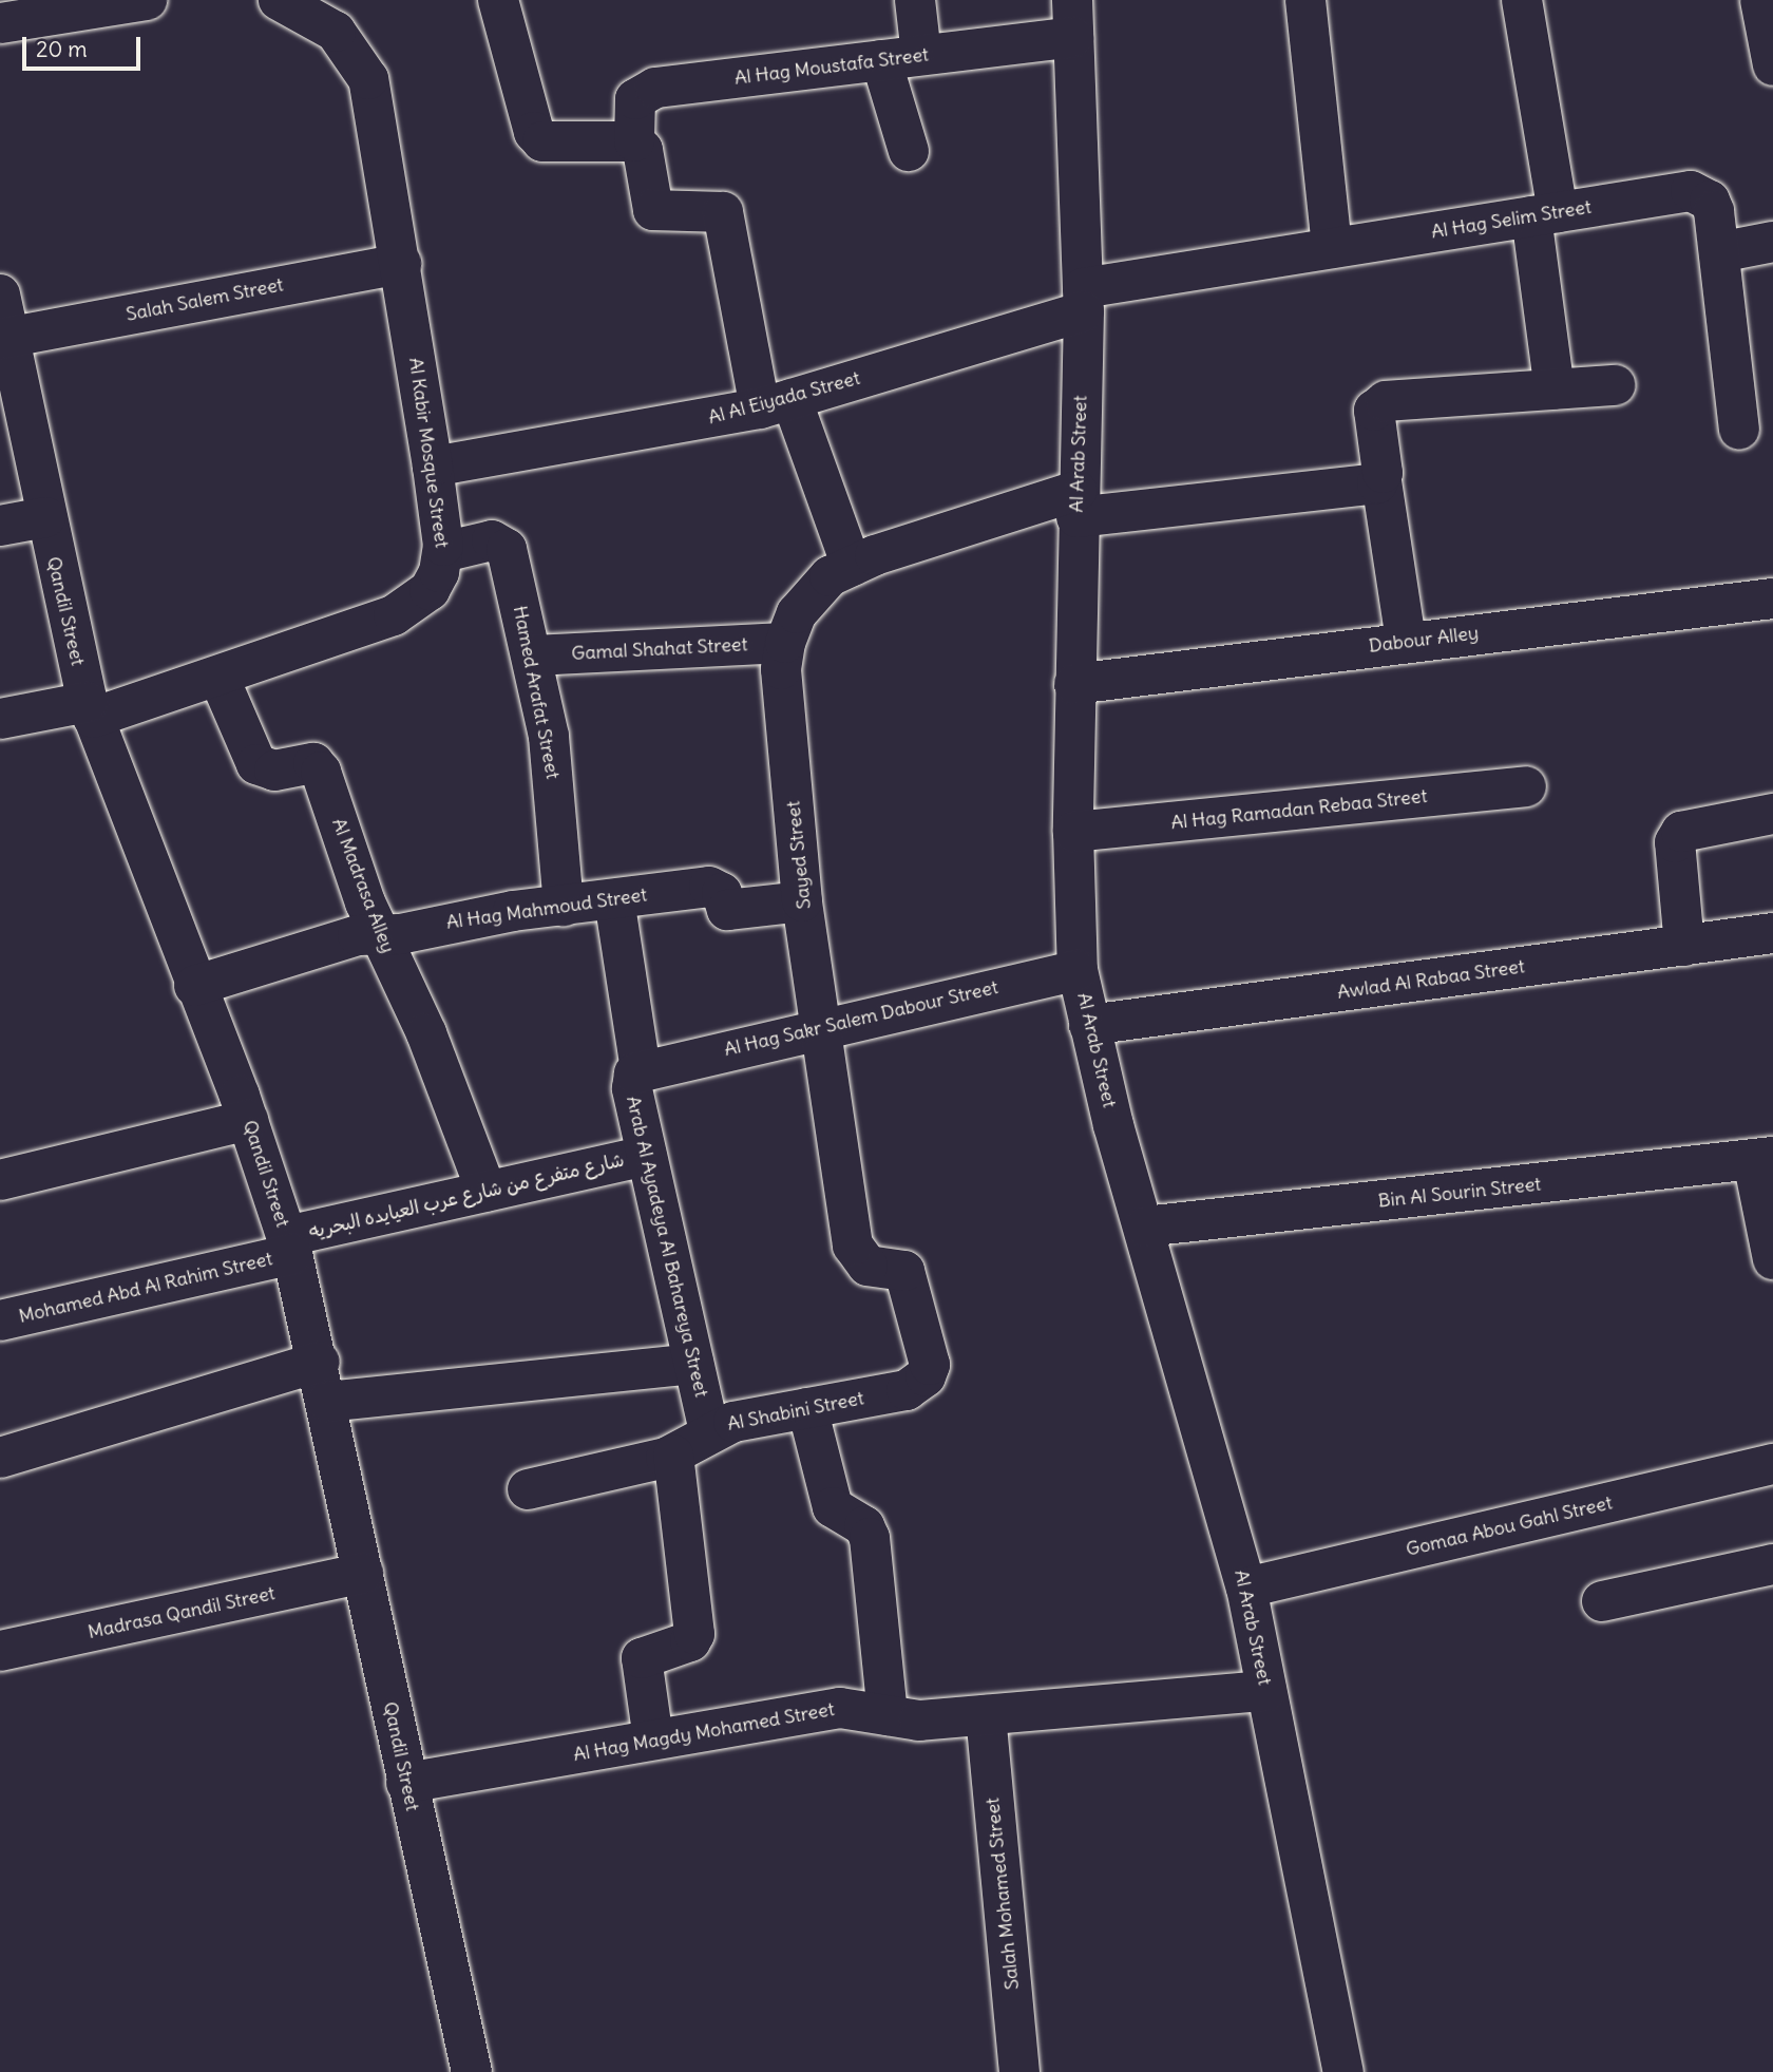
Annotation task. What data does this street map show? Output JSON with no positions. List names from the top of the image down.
{
  "streets": {
    "street": [
      "Al Hag Moustafa Street",
      "Al Hag Selim Street",
      "Salah Salem Street",
      "Al Al Eiyada Street",
      "Al Kabir Mosque Street",
      "Al Arab Street",
      "Qandil Street",
      "Dabour Alley",
      "Gamal Shahat Street",
      "Hamed Arafat Street",
      "Al Hag Ramadan Rebaa Street",
      "Sayed Street",
      "Al Madrasa Alley",
      "Al Hag Mahmoud Street",
      "Awlad Al Rabaa Street",
      "Al Hag Sakr Salem Dabour Street",
      "Bin Al Sourin Street",
      "شارع متفرع من شارع عرب العيايده البحريه",
      "Arab Al Ayadeya Al Bahareya Street",
      "Mohamed Abd Al Rahim Street",
      "Al Shabini Street",
      "Gomaa Abou Gahl Street",
      "Madrasa Qandil Street",
      "Al Hag Magdy Mohamed Street",
      "Salah Mohamed Street"
    ]
  },
  "crossings": [
    ["Al Hag Moustafa Street", "Al Arab Street"],
    ["Al Hag Selim Street", "Al Al Eiyada Street"],
    ["Al Hag Selim Street", "Al Arab Street"],
    ["Salah Salem Street", "Al Kabir Mosque Street"],
    ["Salah Salem Street", "Qandil Street"],
    ["Al Al Eiyada Street", "Al Kabir Mosque Street"],
    ["Al Al Eiyada Street", "Al Arab Street"],
    ["Al Kabir Mosque Street", "Qandil Street"],
    ["Al Kabir Mosque Street", "Hamed Arafat Street"],
    ["Al Kabir Mosque Street", "Al Madrasa Alley"],
    ["Al Arab Street", "Dabour Alley"],
    ["Al Arab Street", "Al Hag Ramadan Rebaa Street"],
    ["Al Arab Street", "Sayed Street"],
    ["Al Arab Street", "Awlad Al Rabaa Street"],
    ["Al Arab Street", "Al Hag Sakr Salem Dabour Street"],
    ["Al Arab Street", "Bin Al Sourin Street"],
    ["Al Arab Street", "Gomaa Abou Gahl Street"],
    ["Al Arab Street", "Al Hag Magdy Mohamed Street"],
    ["Qandil Street", "Al Hag Mahmoud Street"],
    ["Qandil Street", "شارع متفرع من شارع عرب العيايده البحريه"],
    ["Qandil Street", "Mohamed Abd Al Rahim Street"],
    ["Qandil Street", "Madrasa Qandil Street"],
    ["Qandil Street", "Al Hag Magdy Mohamed Street"],
    ["Gamal Shahat Street", "Hamed Arafat Street"],
    ["Gamal Shahat Street", "Sayed Street"],
    ["Hamed Arafat Street", "Al Hag Mahmoud Street"],
    ["Sayed Street", "Al Hag Mahmoud Street"],
    ["Sayed Street", "Al Hag Sakr Salem Dabour Street"],
    ["Sayed Street", "Al Shabini Street"],
    ["Al Madrasa Alley", "Al Hag Mahmoud Street"],
    ["Al Madrasa Alley", "شارع متفرع من شارع عرب العيايده البحريه"],
    ["Al Hag Mahmoud Street", "Arab Al Ayadeya Al Bahareya Street"],
    ["Al Hag Sakr Salem Dabour Street", "Arab Al Ayadeya Al Bahareya Street"],
    ["شارع متفرع من شارع عرب العيايده البحريه", "Arab Al Ayadeya Al Bahareya Street"],
    ["شارع متفرع من شارع عرب العيايده البحريه", "Mohamed Abd Al Rahim Street"],
    ["Arab Al Ayadeya Al Bahareya Street", "Al Shabini Street"],
    ["Al Hag Magdy Mohamed Street", "Salah Mohamed Street"]
  ],
  "scale_bar": "20 m"
}
